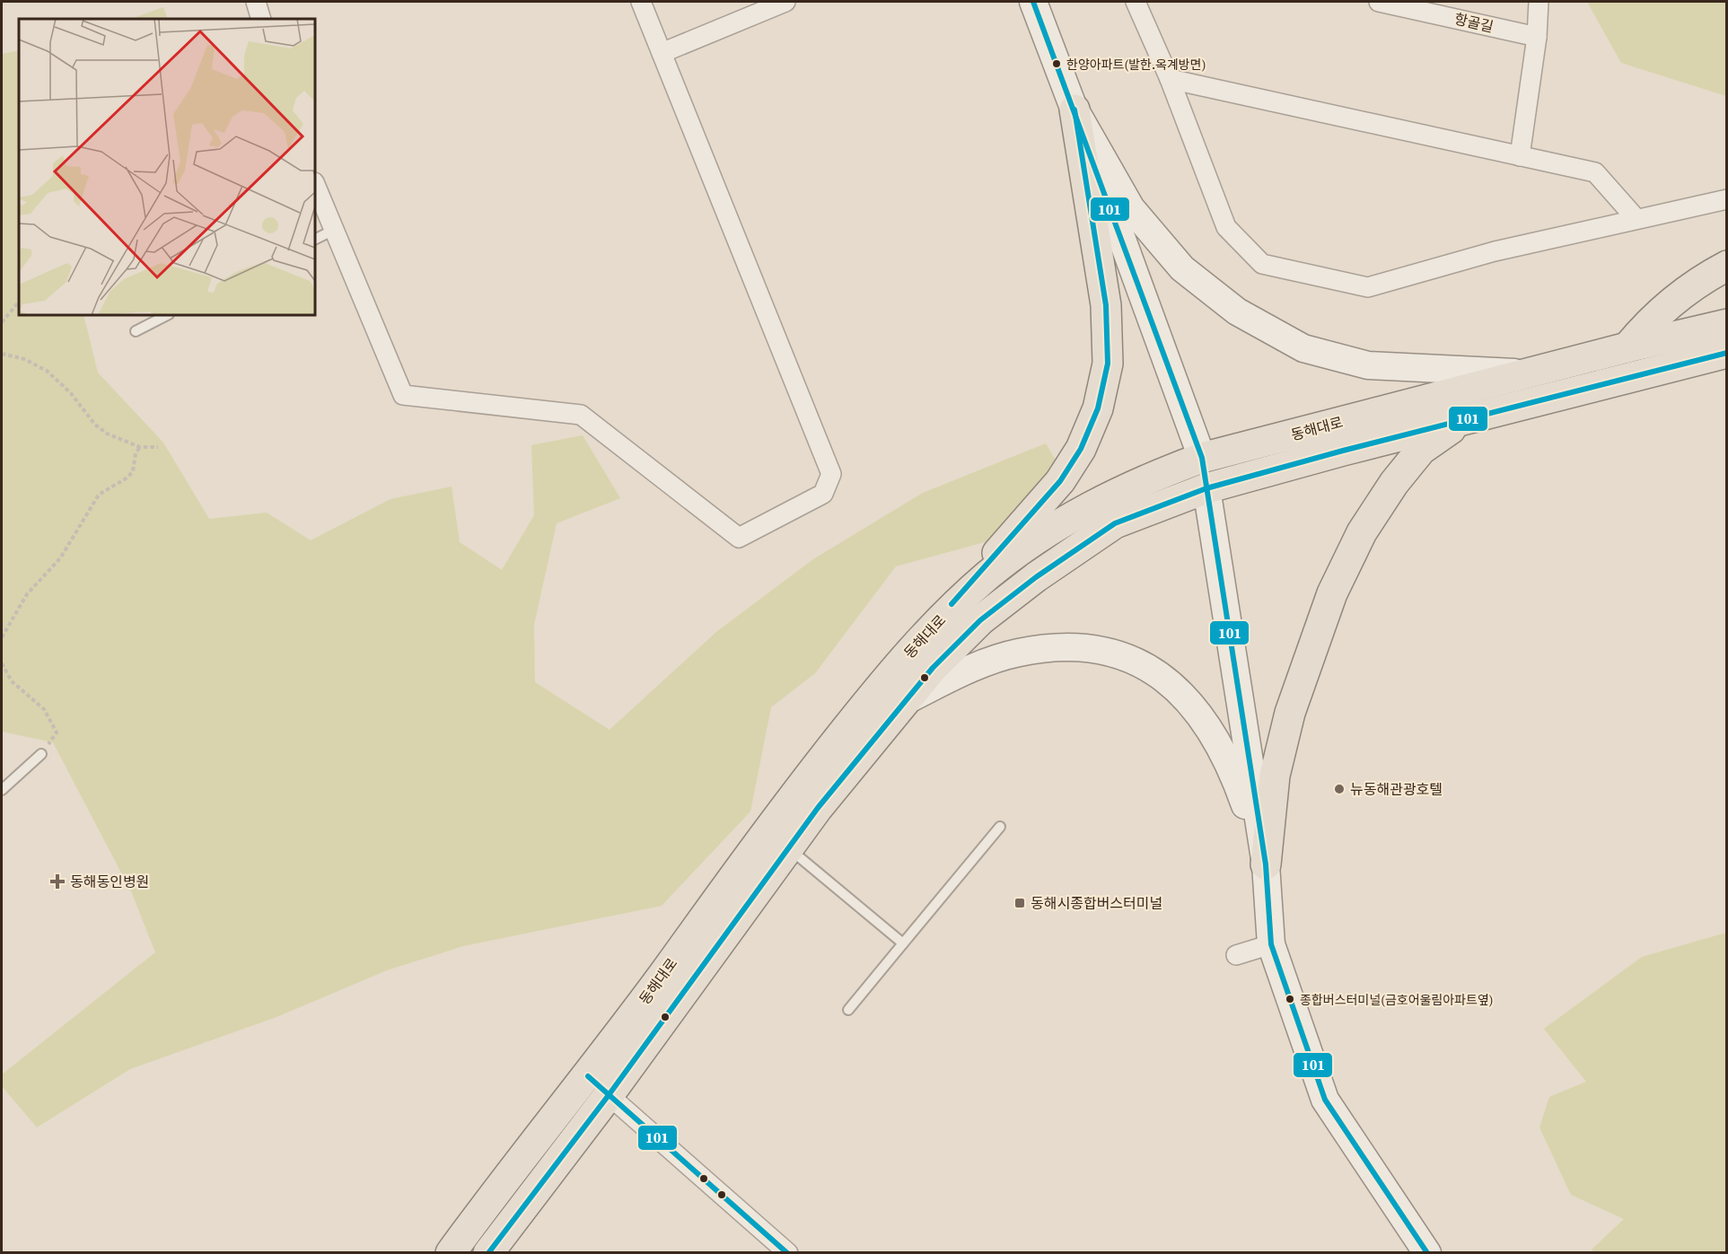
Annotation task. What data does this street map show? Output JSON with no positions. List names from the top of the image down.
{
  "streets": {
    "main road": ["동해대로"],
    "street": ["항골길"]
  },
  "places": {
    "other": ["한양아파트(발한.옥계방면)", "뉴동해관광호텔", "종합버스터미널(금호어울림아파트옆)"],
    "health": ["동해동인병원"],
    "transit": ["동해시종합버스터미널"]
  },
  "lines": ["transit line 101"]
}
